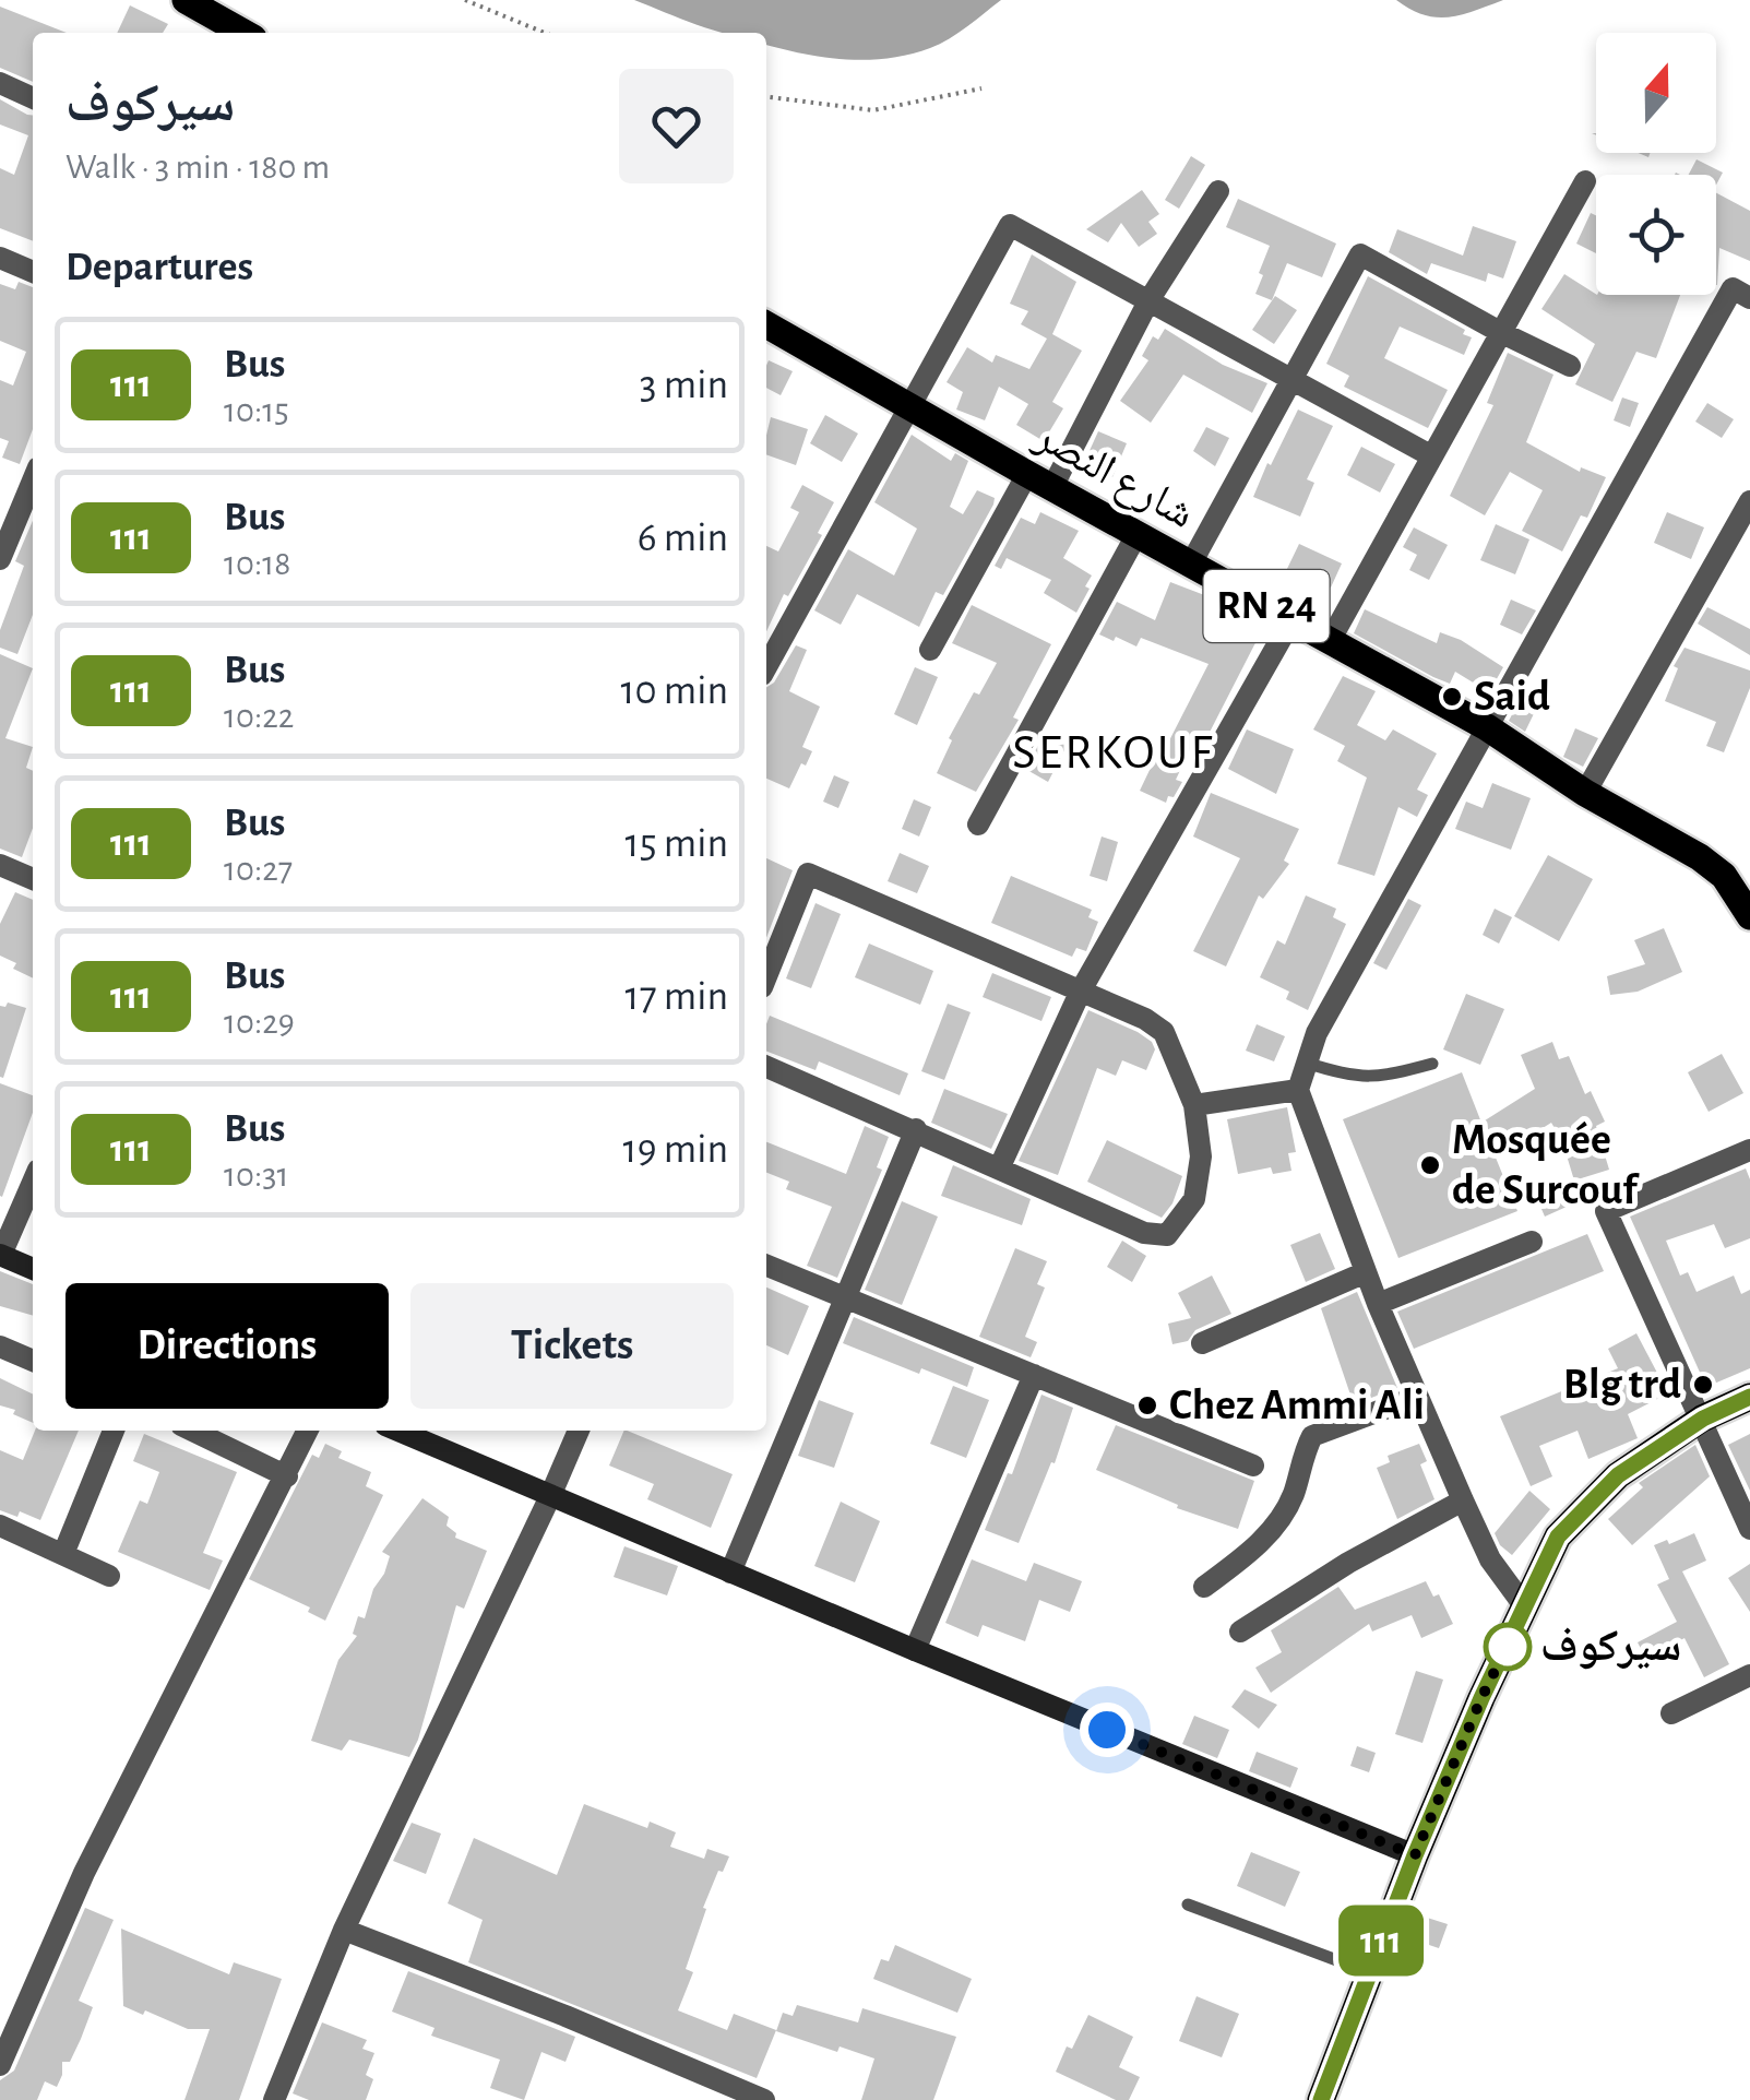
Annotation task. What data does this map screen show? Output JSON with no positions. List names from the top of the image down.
{
  "streets": {
    "main road": ["شارع النصر", "RN 24"]
  },
  "districts": ["SERKOUF"],
  "places": [
    "Said",
    "Mosquée de Surcouf",
    "Blg trd",
    "Chez Ammi Ali",
    "سيركوف"
  ],
  "lines": ["bus line 111"],
  "north": "top",
  "page": {
    "on_map": "111",
    "heading": [
      ["سيركوف", "Walk · 3 min · 180 m"],
      "Departures"
    ],
    "list": [
      {
        "mark": "111",
        "name": "Bus",
        "note": "10:15",
        "value": "3 min"
      },
      {
        "mark": "111",
        "name": "Bus",
        "note": "10:18",
        "value": "6 min"
      },
      {
        "mark": "111",
        "name": "Bus",
        "note": "10:22",
        "value": "10 min"
      },
      {
        "mark": "111",
        "name": "Bus",
        "note": "10:27",
        "value": "15 min"
      },
      {
        "mark": "111",
        "name": "Bus",
        "note": "10:29",
        "value": "17 min"
      },
      {
        "mark": "111",
        "name": "Bus",
        "note": "10:31",
        "value": "19 min"
      }
    ],
    "buttons": ["Directions", "Tickets"]
  }
}
